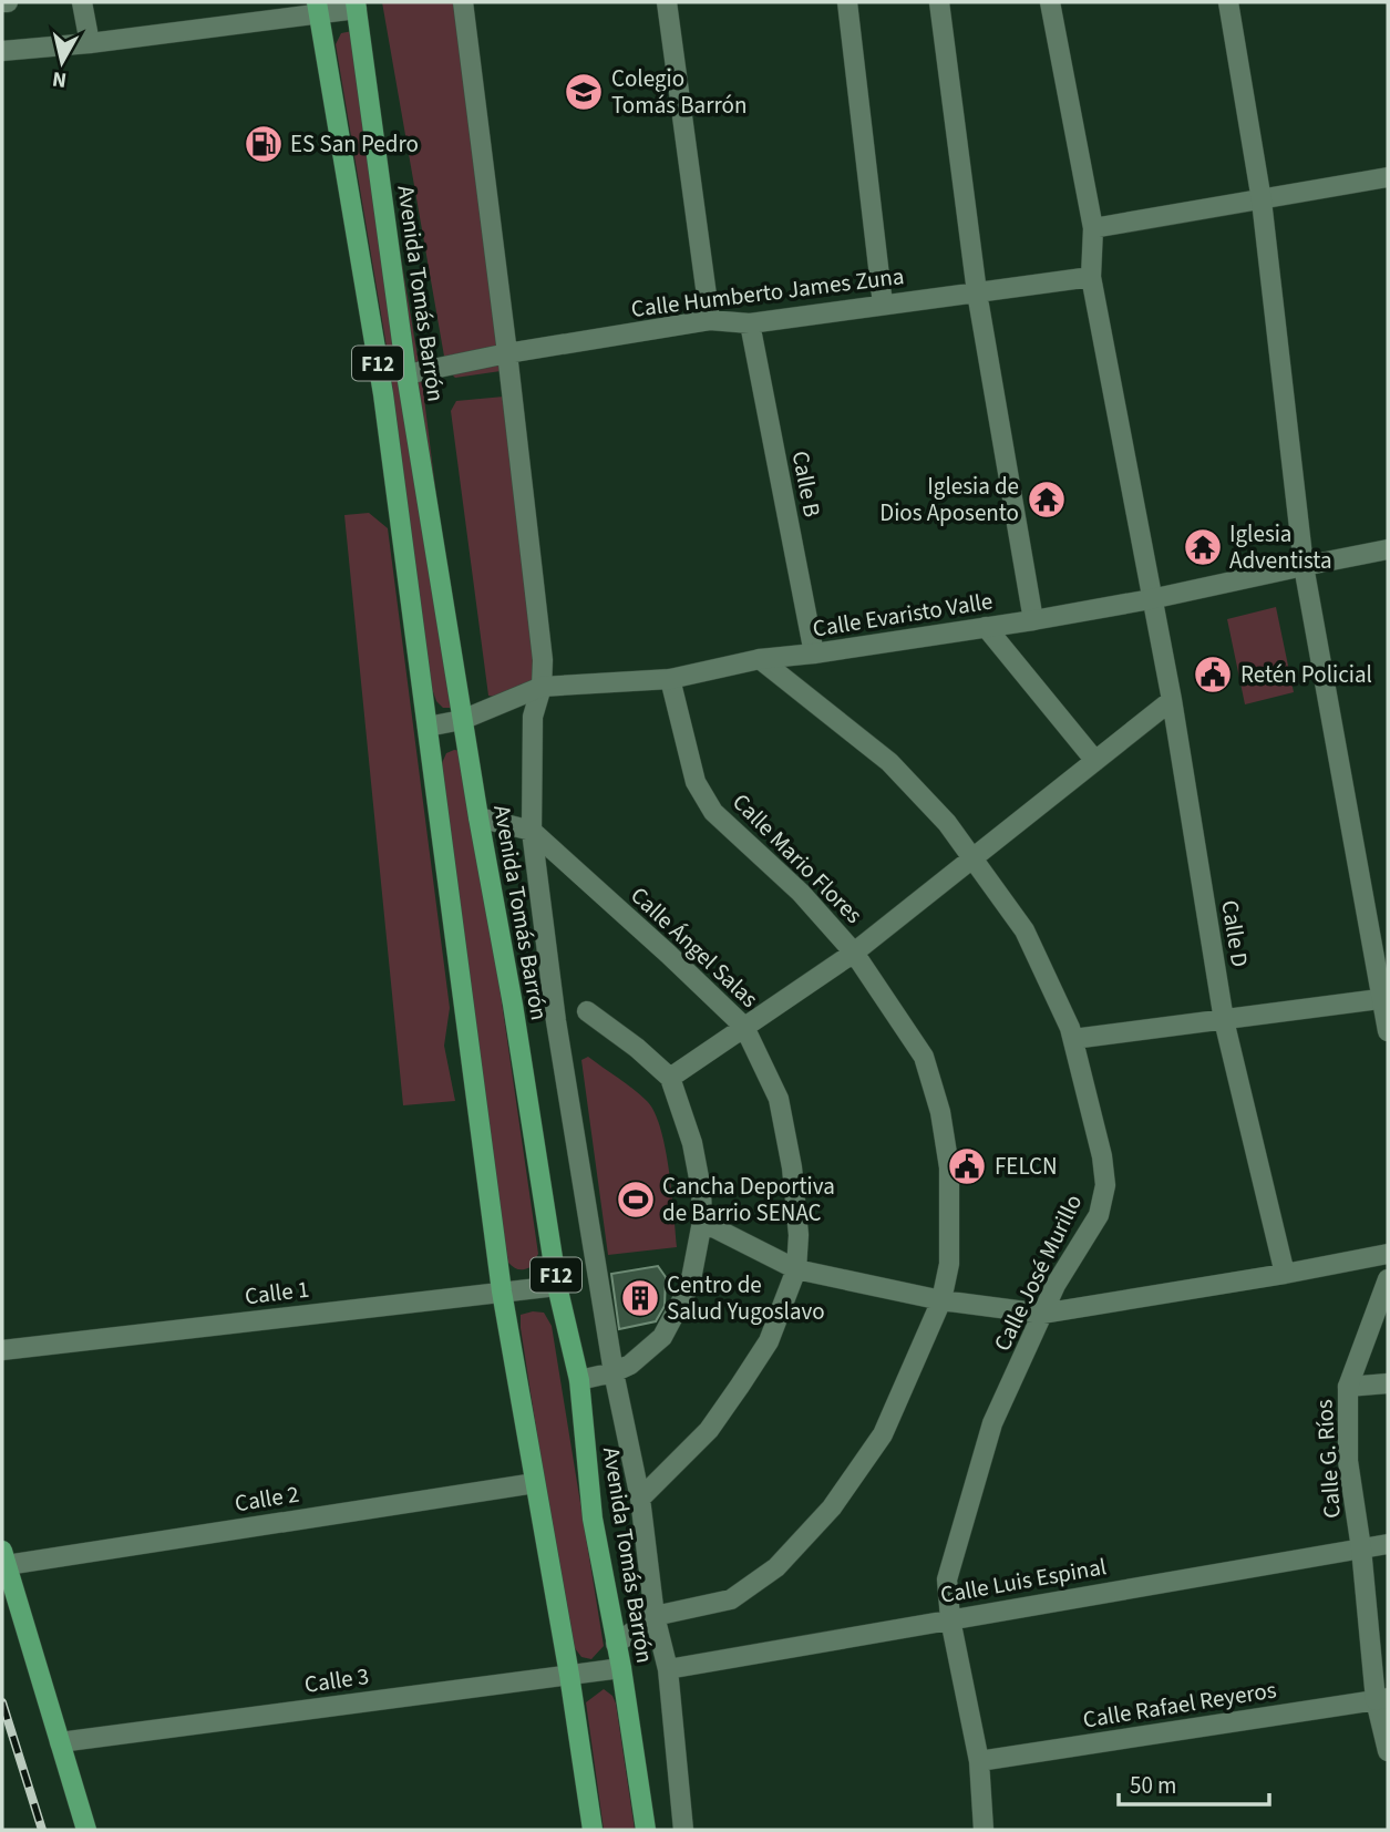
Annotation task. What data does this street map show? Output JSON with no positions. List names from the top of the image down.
{
  "streets": {
    "main road": ["Avenida Tomás Barrón", "F12"],
    "street": [
      "Calle Humberto James Zuna",
      "Calle B",
      "Calle Evaristo Valle",
      "Calle Mario Flores",
      "Calle D",
      "Calle Ángel Salas",
      "Calle José Murillo",
      "Calle 1",
      "Calle G. Ríos",
      "Calle 2",
      "Calle Luis Espinal",
      "Calle 3",
      "Calle Rafael Reyeros"
    ]
  },
  "crossings": [
    ["Calle Humberto James Zuna", "Avenida Tomás Barrón"],
    ["Calle Humberto James Zuna", "Calle B"],
    ["Calle Humberto James Zuna", "Calle D"],
    ["Avenida Tomás Barrón", "Calle Evaristo Valle"],
    ["Avenida Tomás Barrón", "Calle Mario Flores"],
    ["Avenida Tomás Barrón", "Calle Ángel Salas"],
    ["Avenida Tomás Barrón", "Calle 1"],
    ["Avenida Tomás Barrón", "Calle 3"],
    ["F12", "Calle Evaristo Valle"],
    ["F12", "Calle 1"],
    ["F12", "Calle 2"],
    ["F12", "Calle 3"],
    ["Calle B", "Calle Evaristo Valle"],
    ["Calle Evaristo Valle", "Calle Mario Flores"],
    ["Calle Evaristo Valle", "Calle D"],
    ["Calle Evaristo Valle", "Calle José Murillo"],
    ["Calle José Murillo", "Calle Luis Espinal"],
    ["Calle José Murillo", "Calle Rafael Reyeros"],
    ["Calle G. Ríos", "Calle Luis Espinal"]
  ],
  "places": {
    "school or university": ["Colegio Tomás Barrón"],
    "fuel station": ["ES San Pedro"],
    "temple": ["Iglesia de Dios Aposento", "Iglesia Adventista"],
    "public building": ["Retén Policial", "FELCN"],
    "sports": ["Cancha Deportiva de Barrio SENAC"],
    "building": ["Centro de Salud Yugoslavo"]
  },
  "scale_bar": "50 m",
  "north": "bottom"
}
